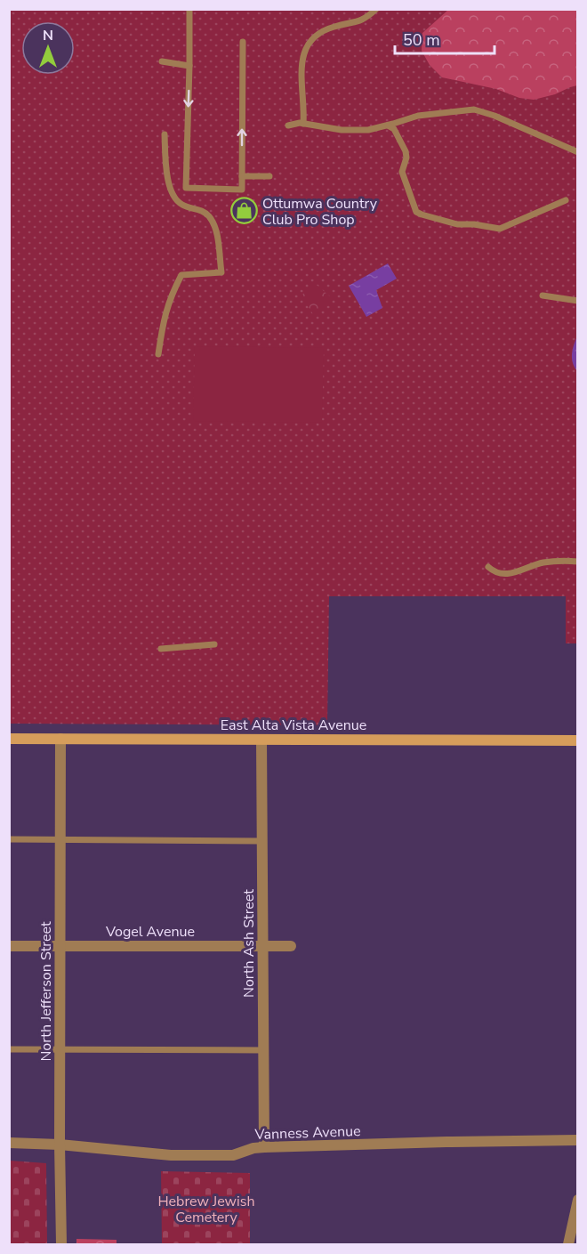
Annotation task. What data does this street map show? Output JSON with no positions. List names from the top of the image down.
{
  "streets": {
    "main road": ["East Alta Vista Avenue"],
    "street": [
      "Vogel Avenue",
      "North Ash Street",
      "North Jefferson Street",
      "Vanness Avenue"
    ]
  },
  "crossings": [
    ["East Alta Vista Avenue", "North Ash Street"],
    ["East Alta Vista Avenue", "North Jefferson Street"],
    ["Vogel Avenue", "North Ash Street"],
    ["Vogel Avenue", "North Jefferson Street"],
    ["North Ash Street", "Vanness Avenue"],
    ["North Jefferson Street", "Vanness Avenue"]
  ],
  "parks": ["Hebrew Jewish Cemetery"],
  "places": {
    "shop": ["Ottumwa Country Club Pro Shop"]
  },
  "scale_bar": "50 m",
  "north": "top"
}
